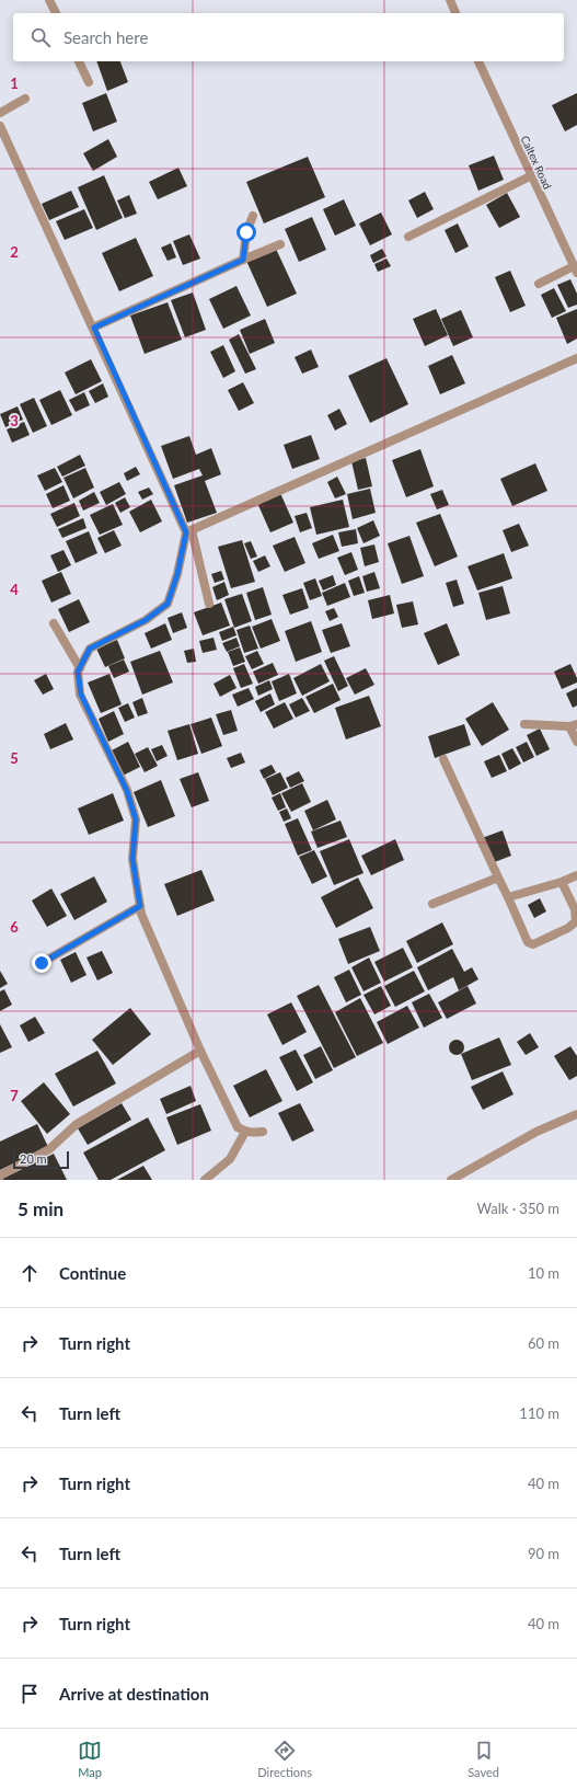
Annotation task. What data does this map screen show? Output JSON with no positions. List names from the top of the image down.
{
  "streets": {
    "street": ["Caltex Road"]
  },
  "scale_bar": "20 m",
  "page": {
    "search": "Search here",
    "scale": "20 m",
    "heading": ["5 min", "Walk · 350 m"],
    "list": [
      ["Continue", "10 m"],
      ["Turn right", "60 m"],
      ["Turn left", "110 m"],
      ["Turn right", "40 m"],
      ["Turn left", "90 m"],
      ["Turn right", "40 m"],
      "Arrive at destination"
    ],
    "nav": ["Map", "Directions", "Saved"]
  },
  "grid": {
    "rows": [
      "1",
      "2",
      "3",
      "4",
      "5",
      "6",
      "7"
    ]
  }
}
